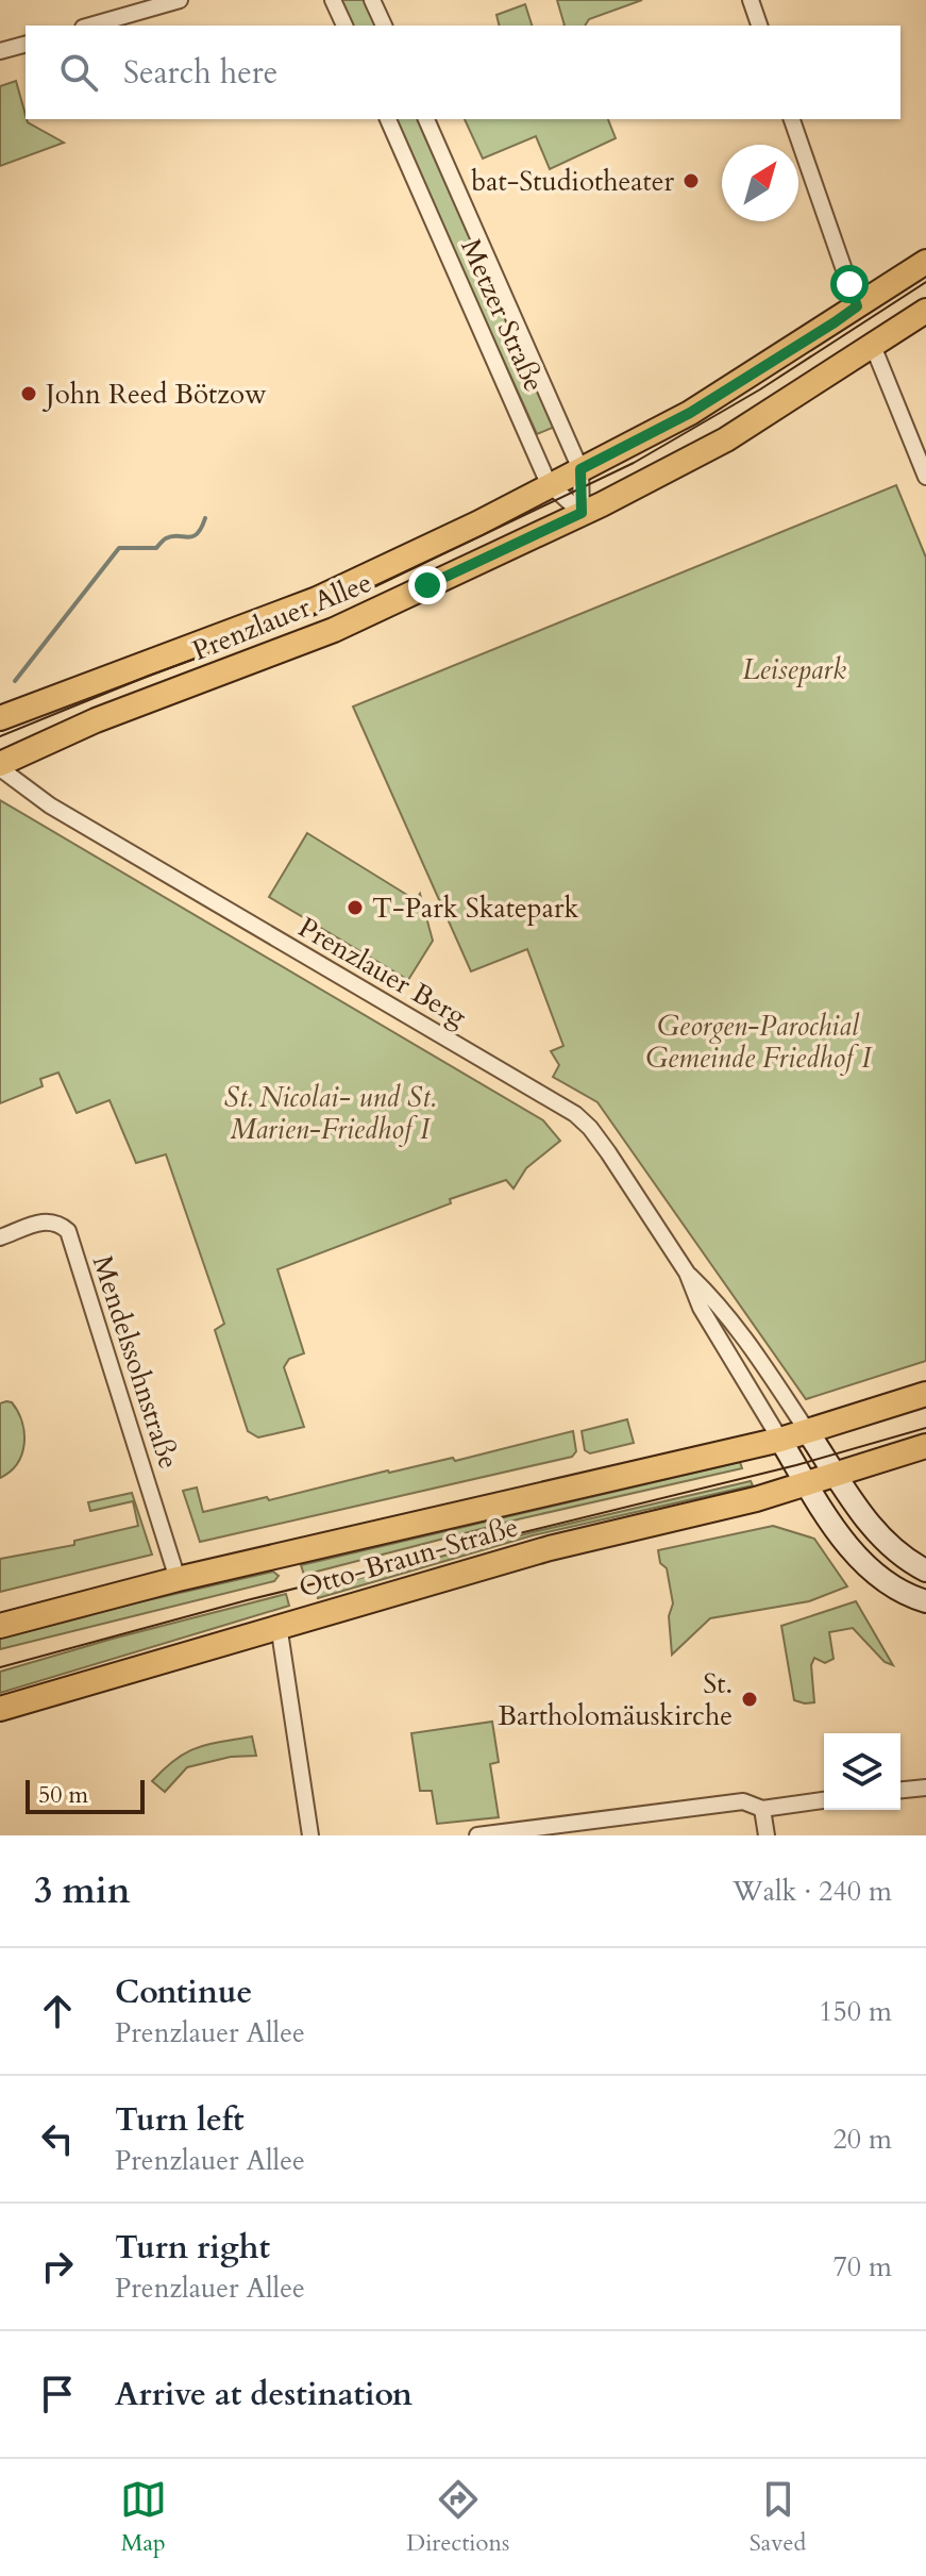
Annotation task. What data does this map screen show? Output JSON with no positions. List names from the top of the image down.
{
  "streets": {
    "main road": ["Prenzlauer Allee", "Otto-Braun-Straße"],
    "street": ["Metzer Straße", "Prenzlauer Berg", "Mendelssohnstraße"]
  },
  "crossings": [
    ["Metzer Straße", "Prenzlauer Allee"],
    ["Prenzlauer Allee", "Prenzlauer Berg"],
    ["Prenzlauer Berg", "Otto-Braun-Straße"],
    ["Mendelssohnstraße", "Otto-Braun-Straße"]
  ],
  "parks": ["Leisepark", "Georgen-Parochial Gemeinde Friedhof I", "St. Nicolai- und St. Marien-Friedhof I"],
  "places": [
    "bat-Studiotheater",
    "John Reed Bötzow",
    "T-Park Skatepark",
    "St. Bartholomäuskirche"
  ],
  "scale_bar": "50 m",
  "north": "top right",
  "page": {
    "search": "Search here",
    "scale": "50 m",
    "heading": ["3 min", "Walk · 240 m"],
    "list": [
      ["Continue", "Prenzlauer Allee", "150 m"],
      ["Turn left", "Prenzlauer Allee", "20 m"],
      ["Turn right", "Prenzlauer Allee", "70 m"],
      "Arrive at destination"
    ],
    "nav": ["Map", "Directions", "Saved"]
  }
}
